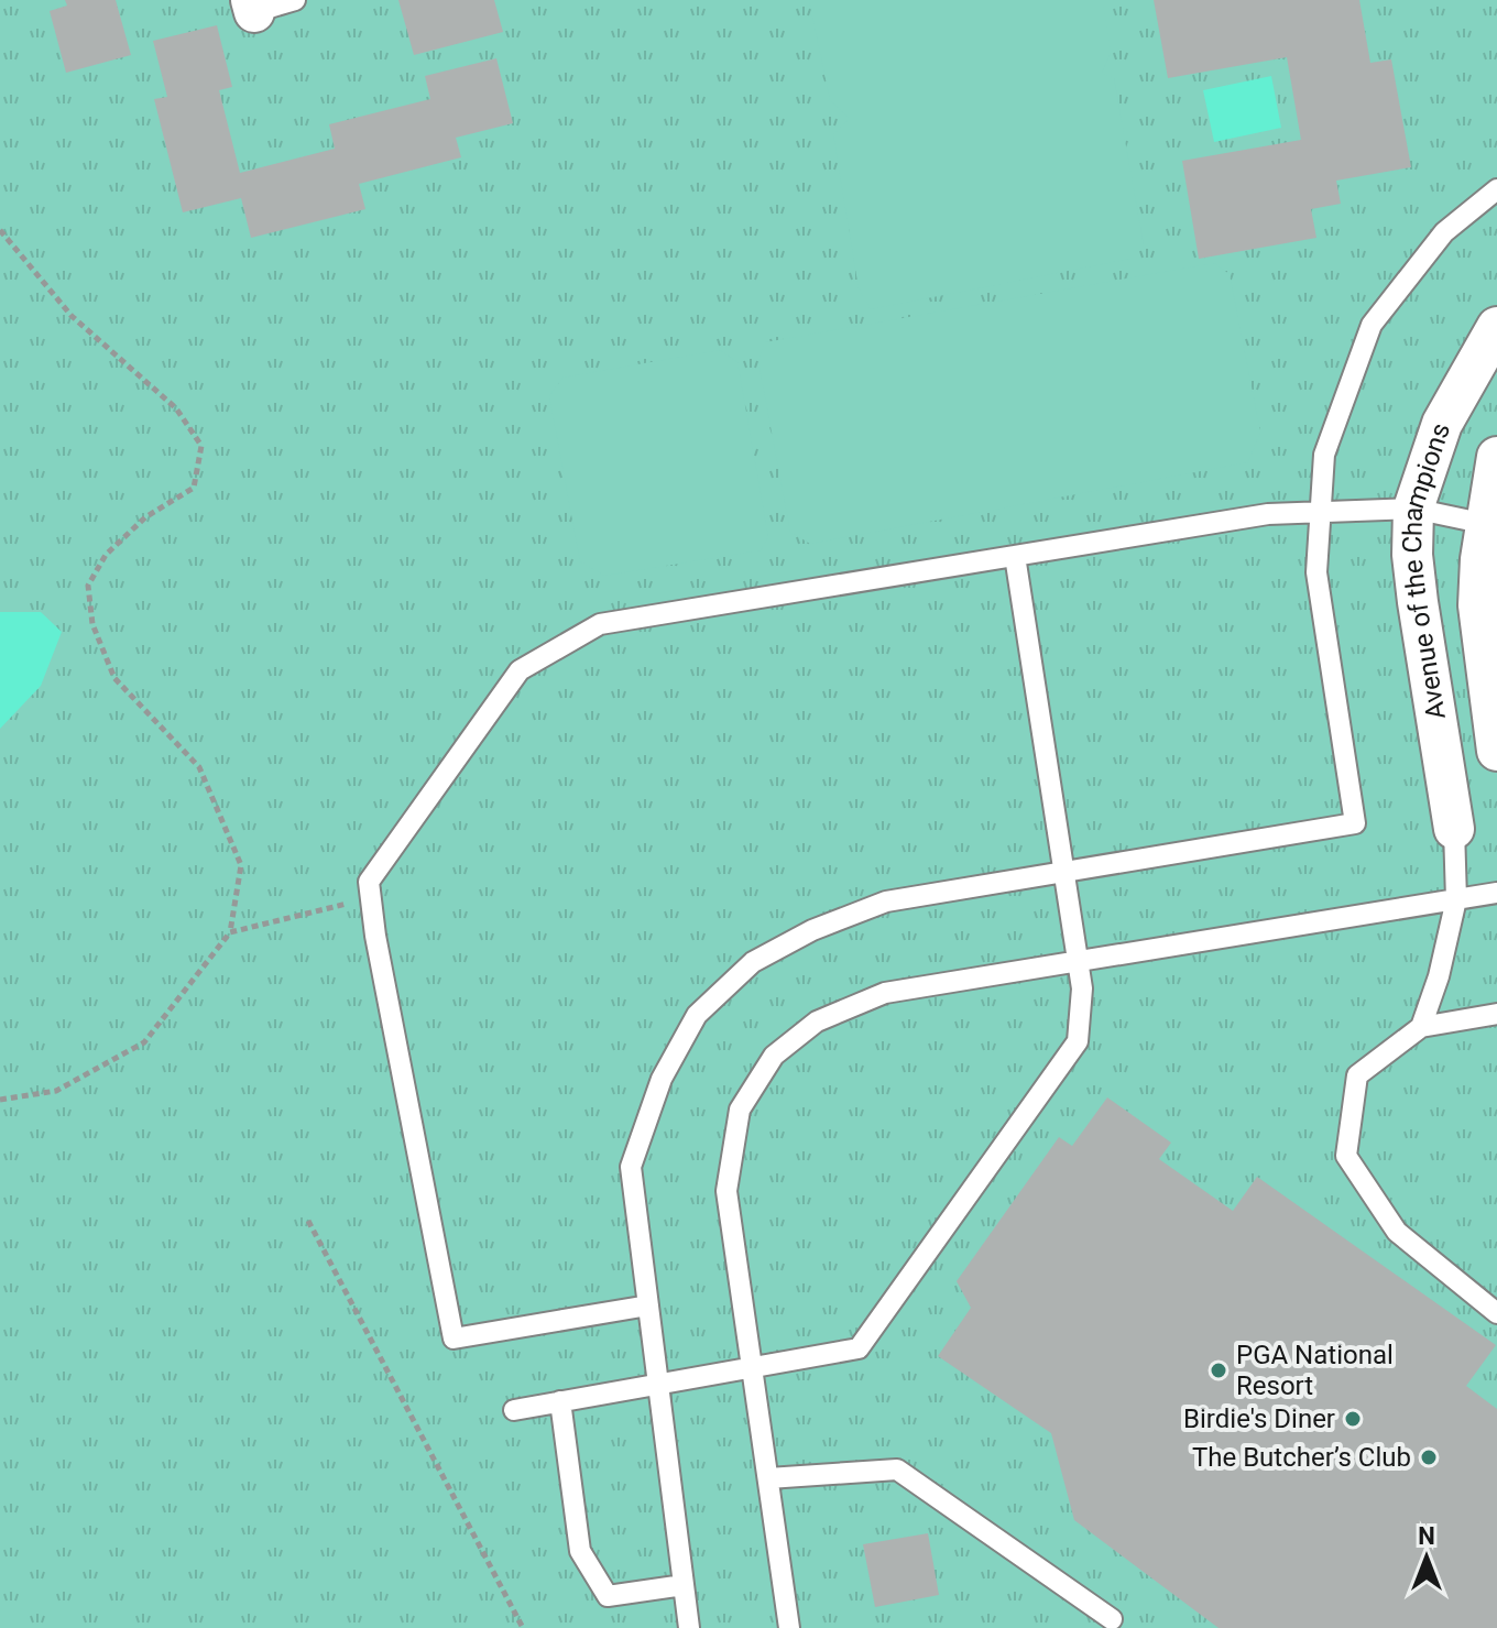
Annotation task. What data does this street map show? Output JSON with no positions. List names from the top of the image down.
{
  "streets": {
    "street": ["Avenue of the Champions"]
  },
  "places": ["PGA National Resort", "Birdie's Diner", "The Butcher’s Club"],
  "north": "top"
}
